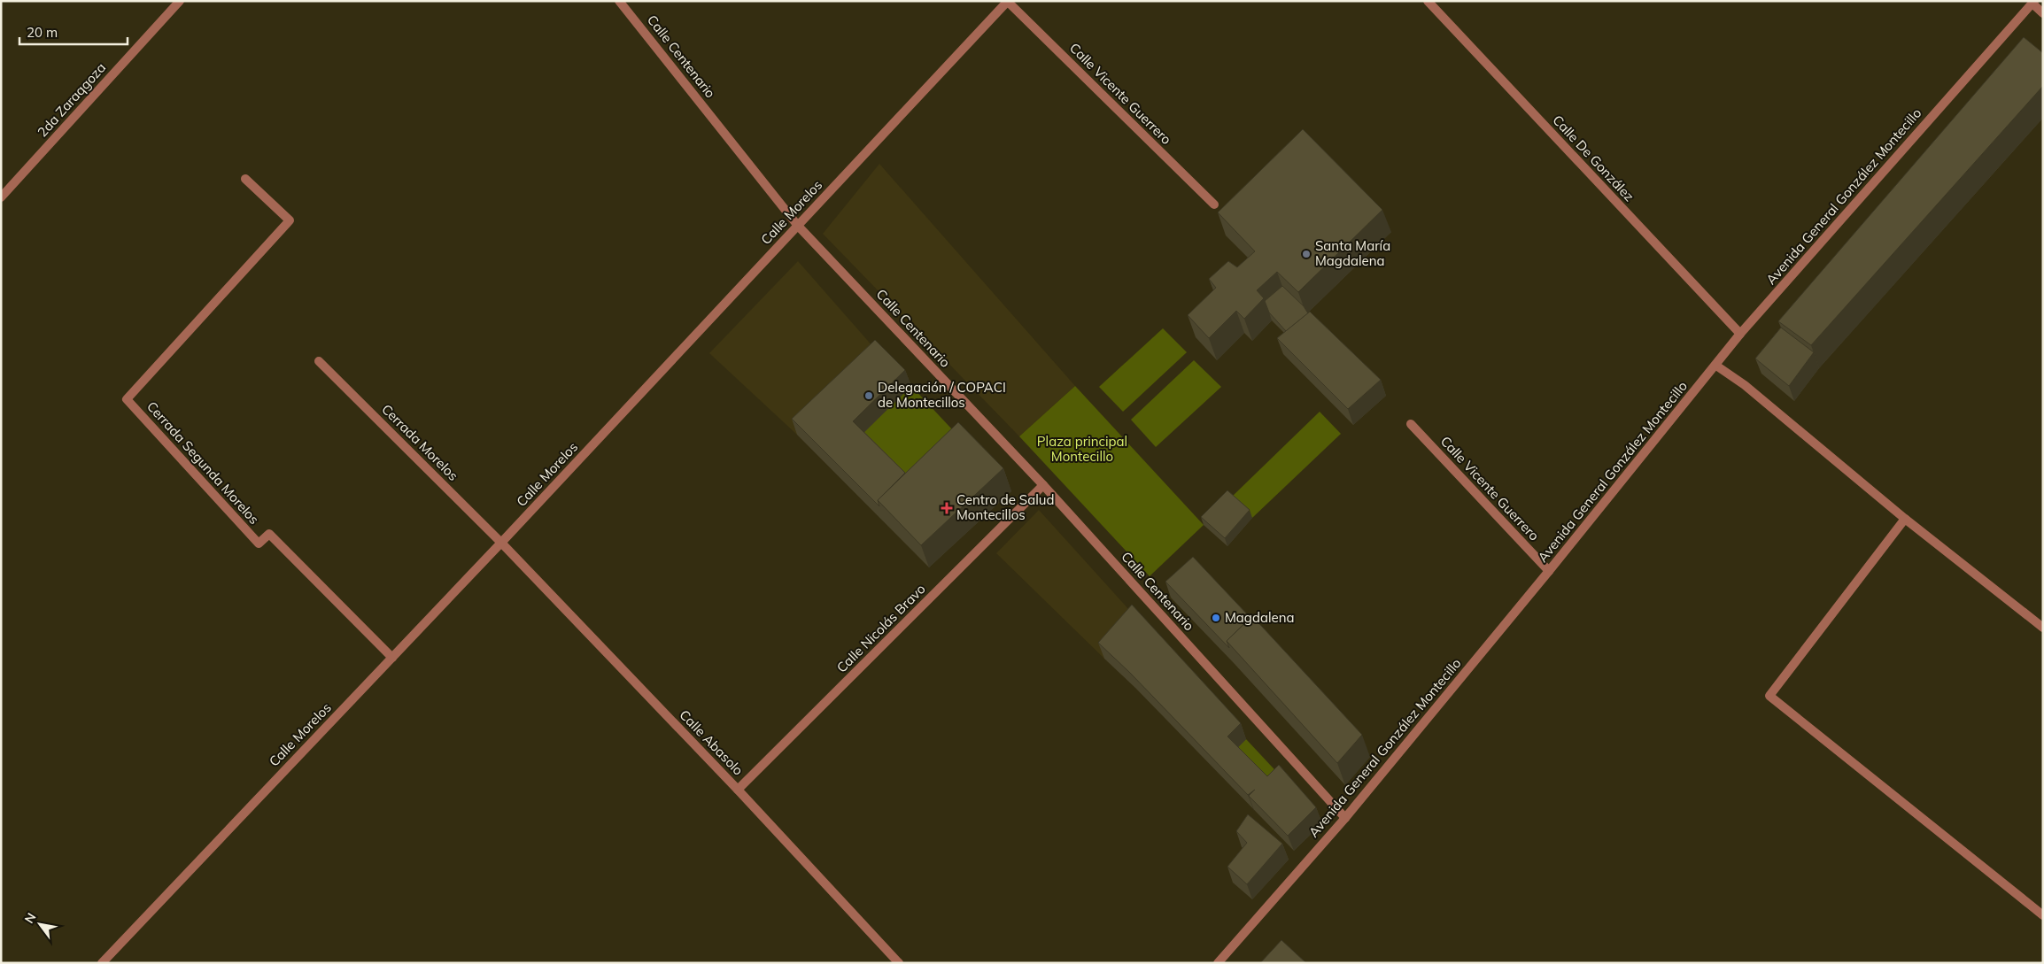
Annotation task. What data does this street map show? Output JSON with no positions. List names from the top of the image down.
{
  "streets": {
    "street": [
      "Calle Centenario",
      "Calle Vicente Guerrero",
      "2da Zaraqgoza",
      "Calle De González",
      "Avenida General González Montecillo",
      "Calle Morelos",
      "Cerrada Morelos",
      "Cerrada Segunda Morelos",
      "Calle Nicolás Bravo",
      "Calle Abasolo"
    ]
  },
  "crossings": [
    ["Calle Centenario", "Avenida General González Montecillo"],
    ["Calle Centenario", "Calle Morelos"],
    ["Calle Centenario", "Calle Nicolás Bravo"],
    ["Calle Vicente Guerrero", "Avenida General González Montecillo"],
    ["Calle Vicente Guerrero", "Calle Morelos"],
    ["Calle De González", "Avenida General González Montecillo"],
    ["Calle Morelos", "Cerrada Morelos"],
    ["Calle Morelos", "Cerrada Segunda Morelos"],
    ["Calle Morelos", "Calle Abasolo"],
    ["Cerrada Morelos", "Calle Abasolo"],
    ["Calle Nicolás Bravo", "Calle Abasolo"]
  ],
  "parks": ["Plaza principal Montecillo"],
  "places": {
    "other": ["Santa María Magdalena", "Delegación / COPACI de Montecillos", "Magdalena"],
    "health": ["Centro de Salud Montecillos"]
  },
  "scale_bar": "20 m",
  "north": "top left"
}
